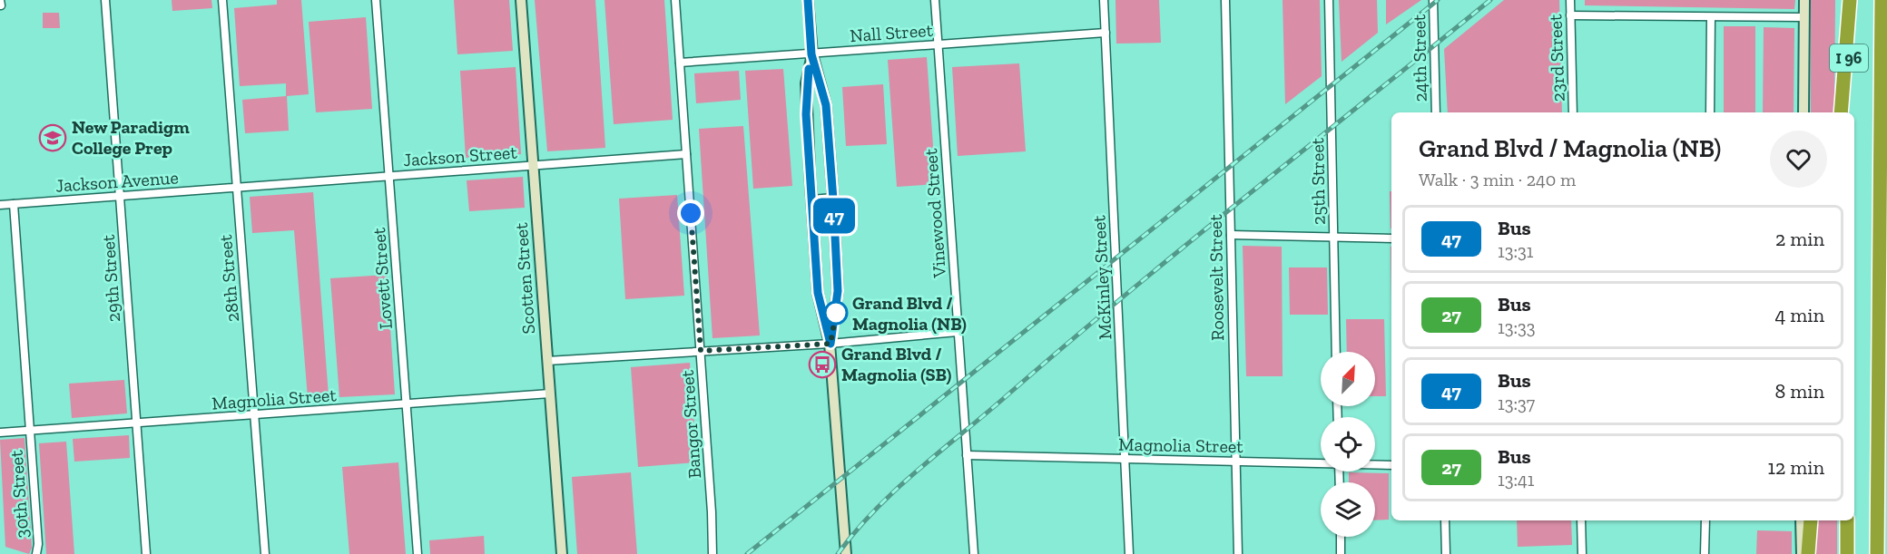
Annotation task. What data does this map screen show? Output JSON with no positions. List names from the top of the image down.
{
  "streets": {
    "highway": ["I 96"],
    "main road": ["Scotten Street"],
    "street": [
      "Nall Street",
      "24th Street",
      "23rd Street",
      "Jackson Street",
      "Jackson Avenue",
      "25th Street",
      "Vinewood Street",
      "McKinley Street",
      "Roosevelt Street",
      "29th Street",
      "28th Street",
      "Lovett Street",
      "Magnolia Street",
      "Bangor Street",
      "30th Street"
    ]
  },
  "crossings": [
    ["Nall Street", "Vinewood Street"],
    ["Nall Street", "McKinley Street"],
    ["Nall Street", "Bangor Street"],
    ["Jackson Street", "Jackson Avenue"],
    ["Jackson Street", "28th Street"],
    ["Jackson Street", "Lovett Street"],
    ["Jackson Street", "Scotten Street"],
    ["Jackson Street", "Bangor Street"],
    ["Jackson Avenue", "29th Street"],
    ["Jackson Avenue", "28th Street"],
    ["Jackson Avenue", "30th Street"],
    ["Vinewood Street", "Magnolia Street"],
    ["McKinley Street", "Magnolia Street"],
    ["Roosevelt Street", "Magnolia Street"],
    ["29th Street", "Magnolia Street"],
    ["28th Street", "Magnolia Street"],
    ["Lovett Street", "Magnolia Street"],
    ["Scotten Street", "Magnolia Street"],
    ["Magnolia Street", "30th Street"]
  ],
  "places": {
    "school or university": ["New Paradigm College Prep"],
    "other": ["Grand Blvd / Magnolia (NB)"],
    "bus stop": ["Grand Blvd / Magnolia (SB)"]
  },
  "lines": ["bus line 47"],
  "north": "top right",
  "page": {
    "on_map": "47",
    "heading": ["Grand Blvd / Magnolia (NB)", "Walk · 3 min · 240 m"],
    "list": [
      {
        "mark": "47",
        "name": "Bus",
        "note": "13:31",
        "value": "2 min"
      },
      {
        "mark": "27",
        "name": "Bus",
        "note": "13:33",
        "value": "4 min"
      },
      {
        "mark": "47",
        "name": "Bus",
        "note": "13:37",
        "value": "8 min"
      },
      {
        "mark": "27",
        "name": "Bus",
        "note": "13:41",
        "value": "12 min"
      }
    ]
  }
}
